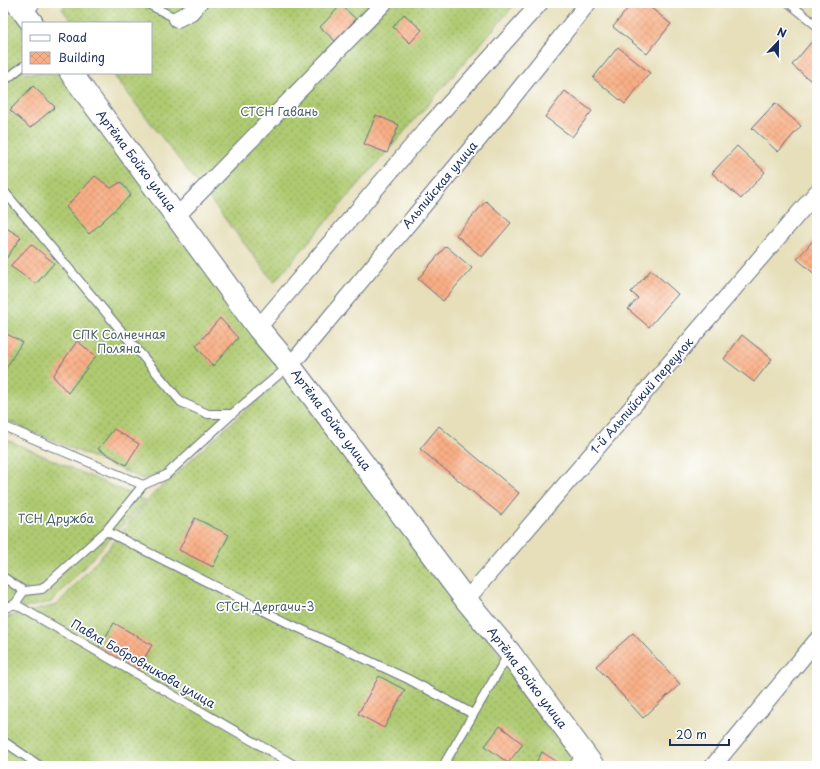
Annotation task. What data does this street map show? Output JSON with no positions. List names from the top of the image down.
{
  "streets": {
    "main road": ["Артёма Бойко улица"],
    "street": ["Альпийская улица", "1-й Альпийский переулок"],
    "lane": ["Павла Бобровникова улица"]
  },
  "crossings": [
    ["Артёма Бойко улица", "Альпийская улица"],
    ["Артёма Бойко улица", "1-й Альпийский переулок"]
  ],
  "parks": [
    "СТСН Гавань",
    "СПК Солнечная Поляна",
    "ТСН Дружба",
    "СТСН Дергачи-3"
  ],
  "legend": ["Road", "Building"],
  "scale_bar": "20 m",
  "north": "top"
}
